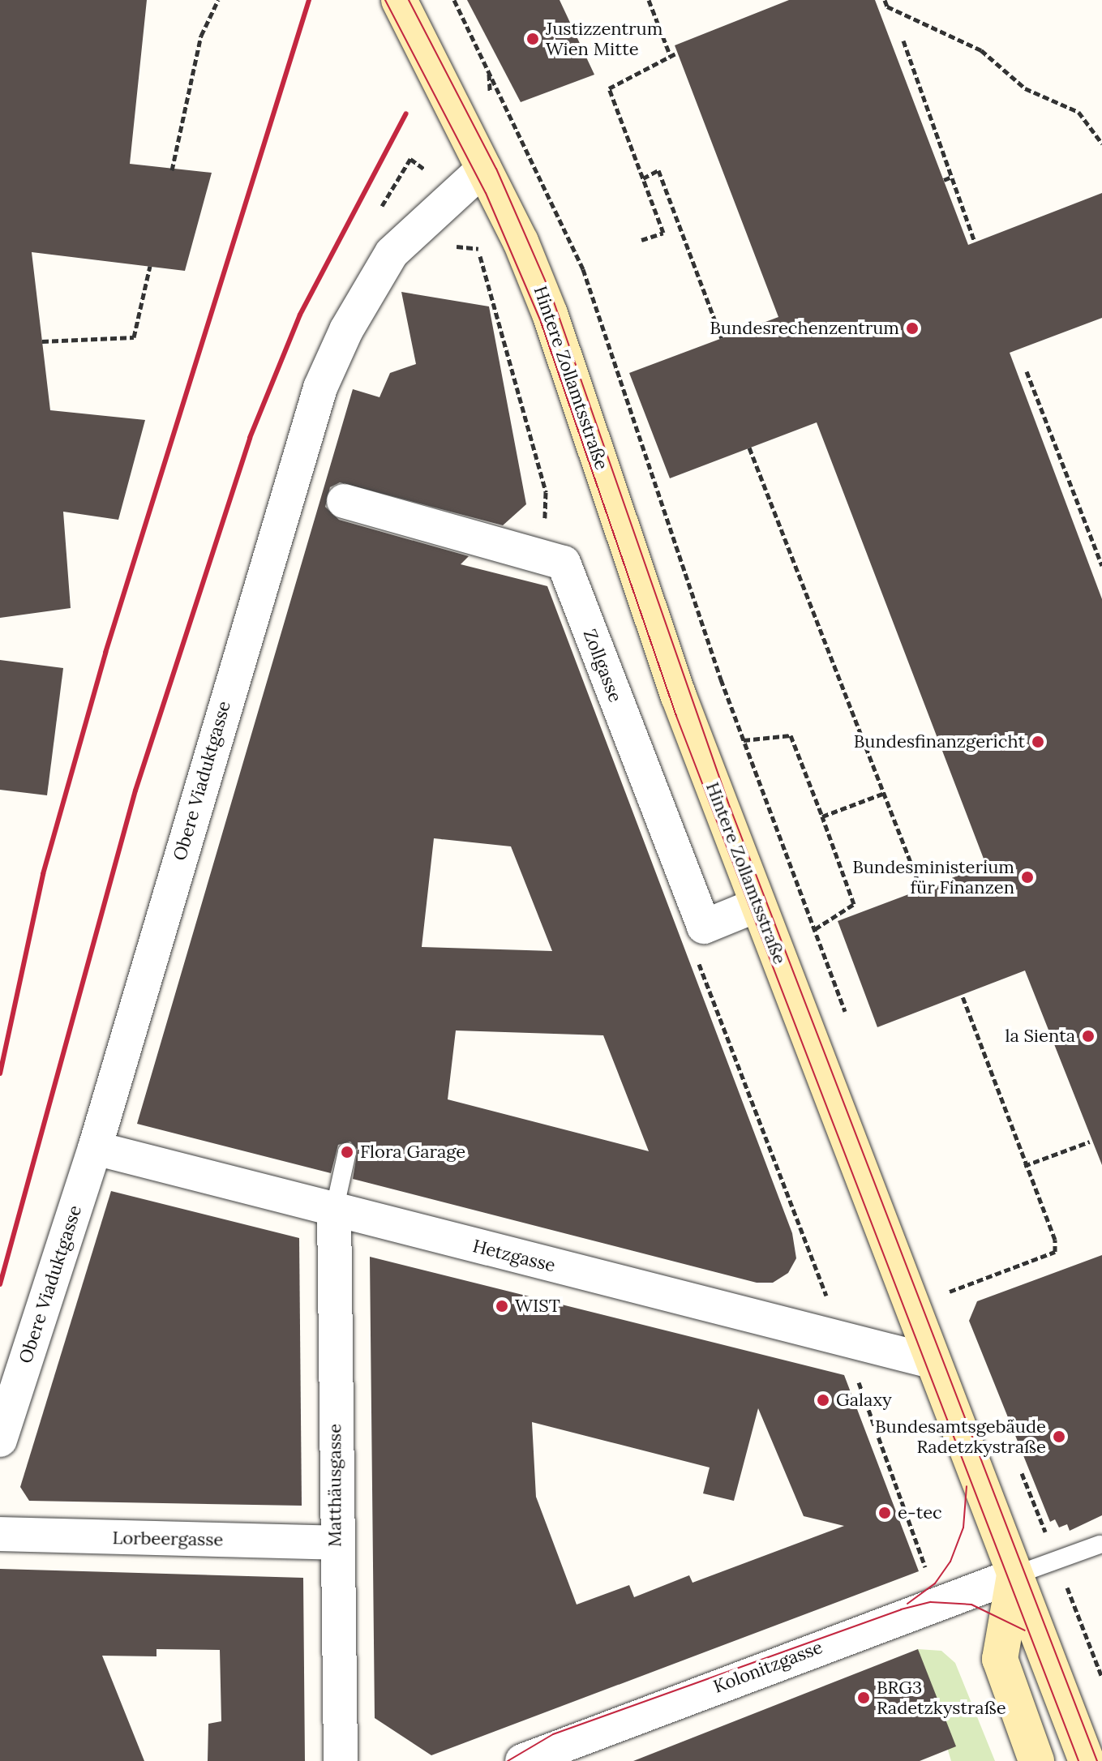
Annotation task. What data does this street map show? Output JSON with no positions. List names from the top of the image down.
{
  "streets": {
    "street": [
      "Hintere Zollamtsstraße",
      "Zollgasse",
      "Obere Viaduktgasse",
      "Hetzgasse",
      "Matthäusgasse",
      "Lorbeergasse",
      "Kolonitzgasse"
    ]
  },
  "crossings": [
    ["Hintere Zollamtsstraße", "Zollgasse"],
    ["Hintere Zollamtsstraße", "Obere Viaduktgasse"],
    ["Hintere Zollamtsstraße", "Hetzgasse"],
    ["Hintere Zollamtsstraße", "Kolonitzgasse"],
    ["Obere Viaduktgasse", "Hetzgasse"],
    ["Hetzgasse", "Matthäusgasse"],
    ["Matthäusgasse", "Lorbeergasse"]
  ],
  "places": [
    "Justizzentrum Wien Mitte",
    "Bundesrechenzentrum",
    "Bundesfinanzgericht",
    "Bundesministerium für Finanzen",
    "la Sienta",
    "Flora Garage",
    "WIST",
    "Galaxy",
    "Bundesamtsgebäude Radetzkystraße",
    "e-tec",
    "BRG3 Radetzkystraße"
  ]
}
